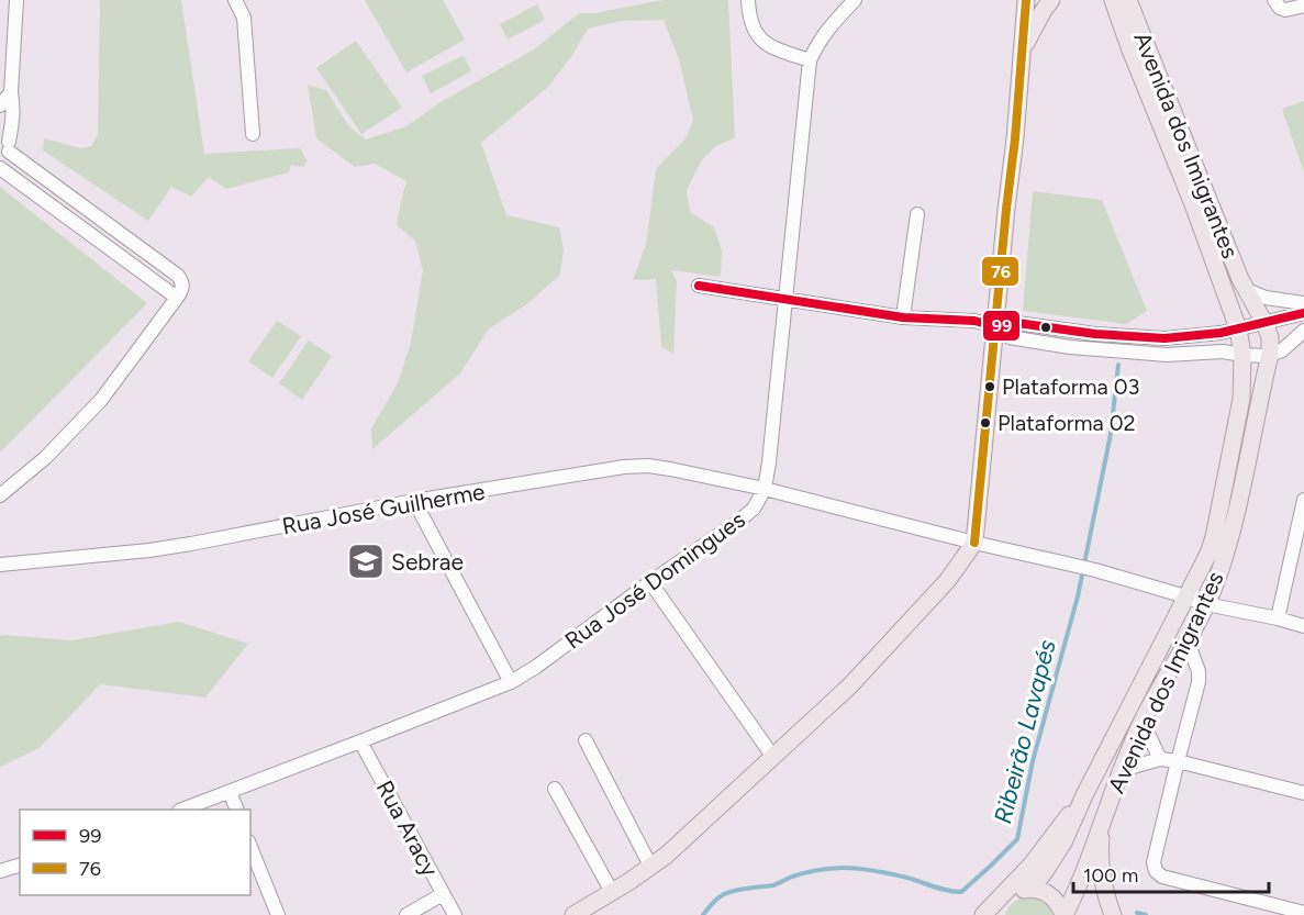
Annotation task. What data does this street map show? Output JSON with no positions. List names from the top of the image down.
{
  "streets": {
    "main road": ["Avenida dos Imigrantes"],
    "street": ["Rua José Guilherme", "Rua José Domingues", "Rua Aracy"]
  },
  "crossings": [
    ["Avenida dos Imigrantes", "Rua José Guilherme"],
    ["Rua José Guilherme", "Rua José Domingues"],
    ["Rua José Domingues", "Rua Aracy"]
  ],
  "water": ["Ribeirão Lavapés"],
  "places": {
    "other": ["Plataforma 03", "Plataforma 02"],
    "school or university": ["Sebrae"]
  },
  "lines": ["transit line 76", "transit line 99"],
  "legend": ["99", "76"],
  "scale_bar": "100 m"
}
